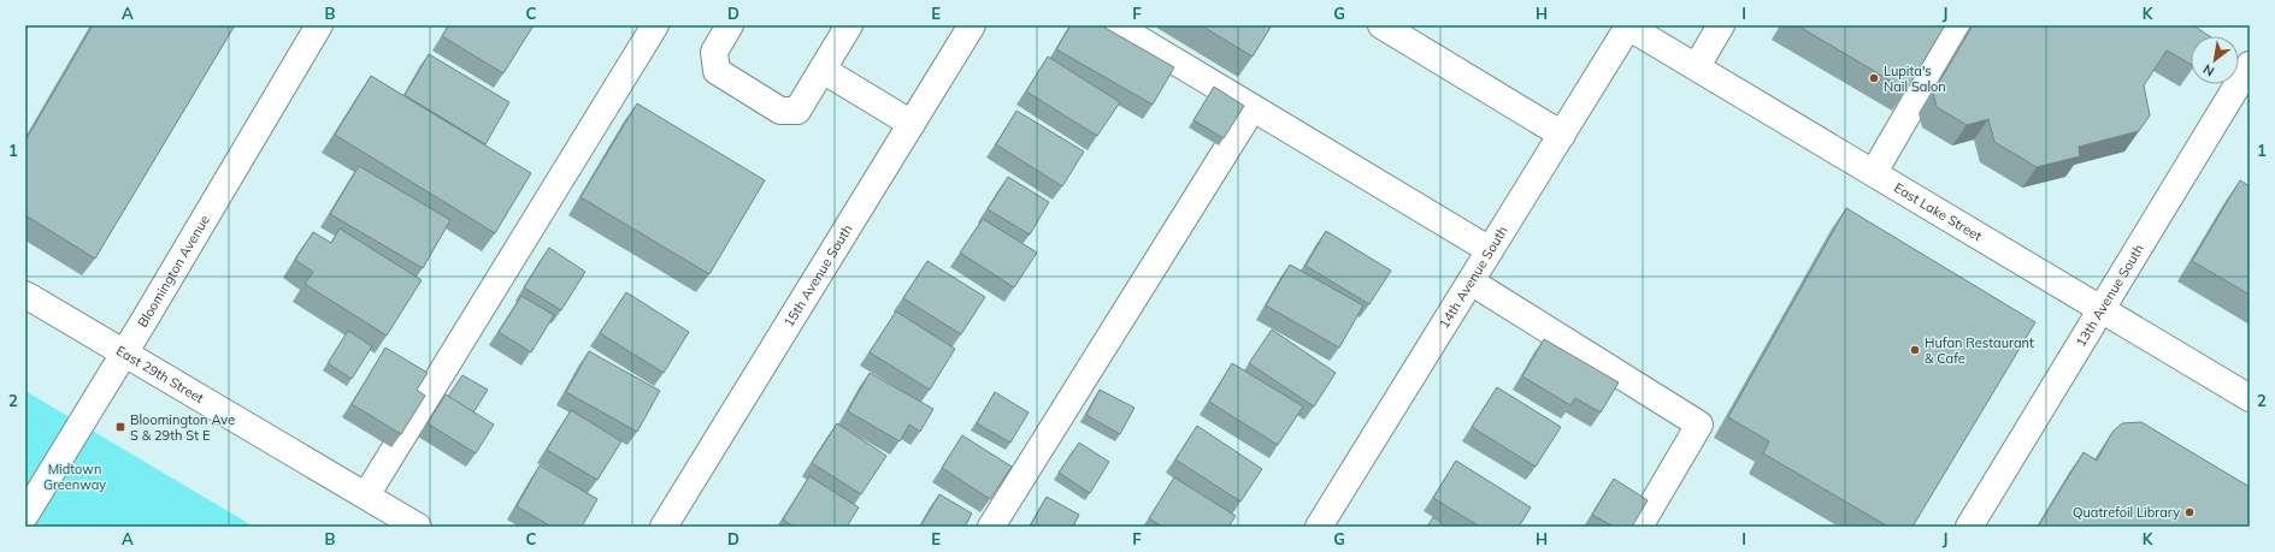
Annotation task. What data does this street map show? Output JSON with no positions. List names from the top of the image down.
{
  "streets": {
    "street": [
      "East Lake Street",
      "Bloomington Avenue",
      "15th Avenue South",
      "14th Avenue South",
      "13th Avenue South",
      "East 29th Street"
    ]
  },
  "crossings": [
    ["East Lake Street", "14th Avenue South"],
    ["East Lake Street", "13th Avenue South"],
    ["Bloomington Avenue", "East 29th Street"]
  ],
  "parks": ["Midtown Greenway"],
  "places": {
    "other": ["Lupita's Nail Salon", "Hufan Restaurant & Cafe", "Quatrefoil Library"],
    "transit": ["Bloomington Ave S & 29th St E"]
  },
  "north": "bottom left",
  "grid": {
    "columns": [
      "A",
      "B",
      "C",
      "D",
      "E",
      "F",
      "G",
      "H",
      "I",
      "J",
      "K"
    ],
    "rows": ["1", "2"]
  }
}
